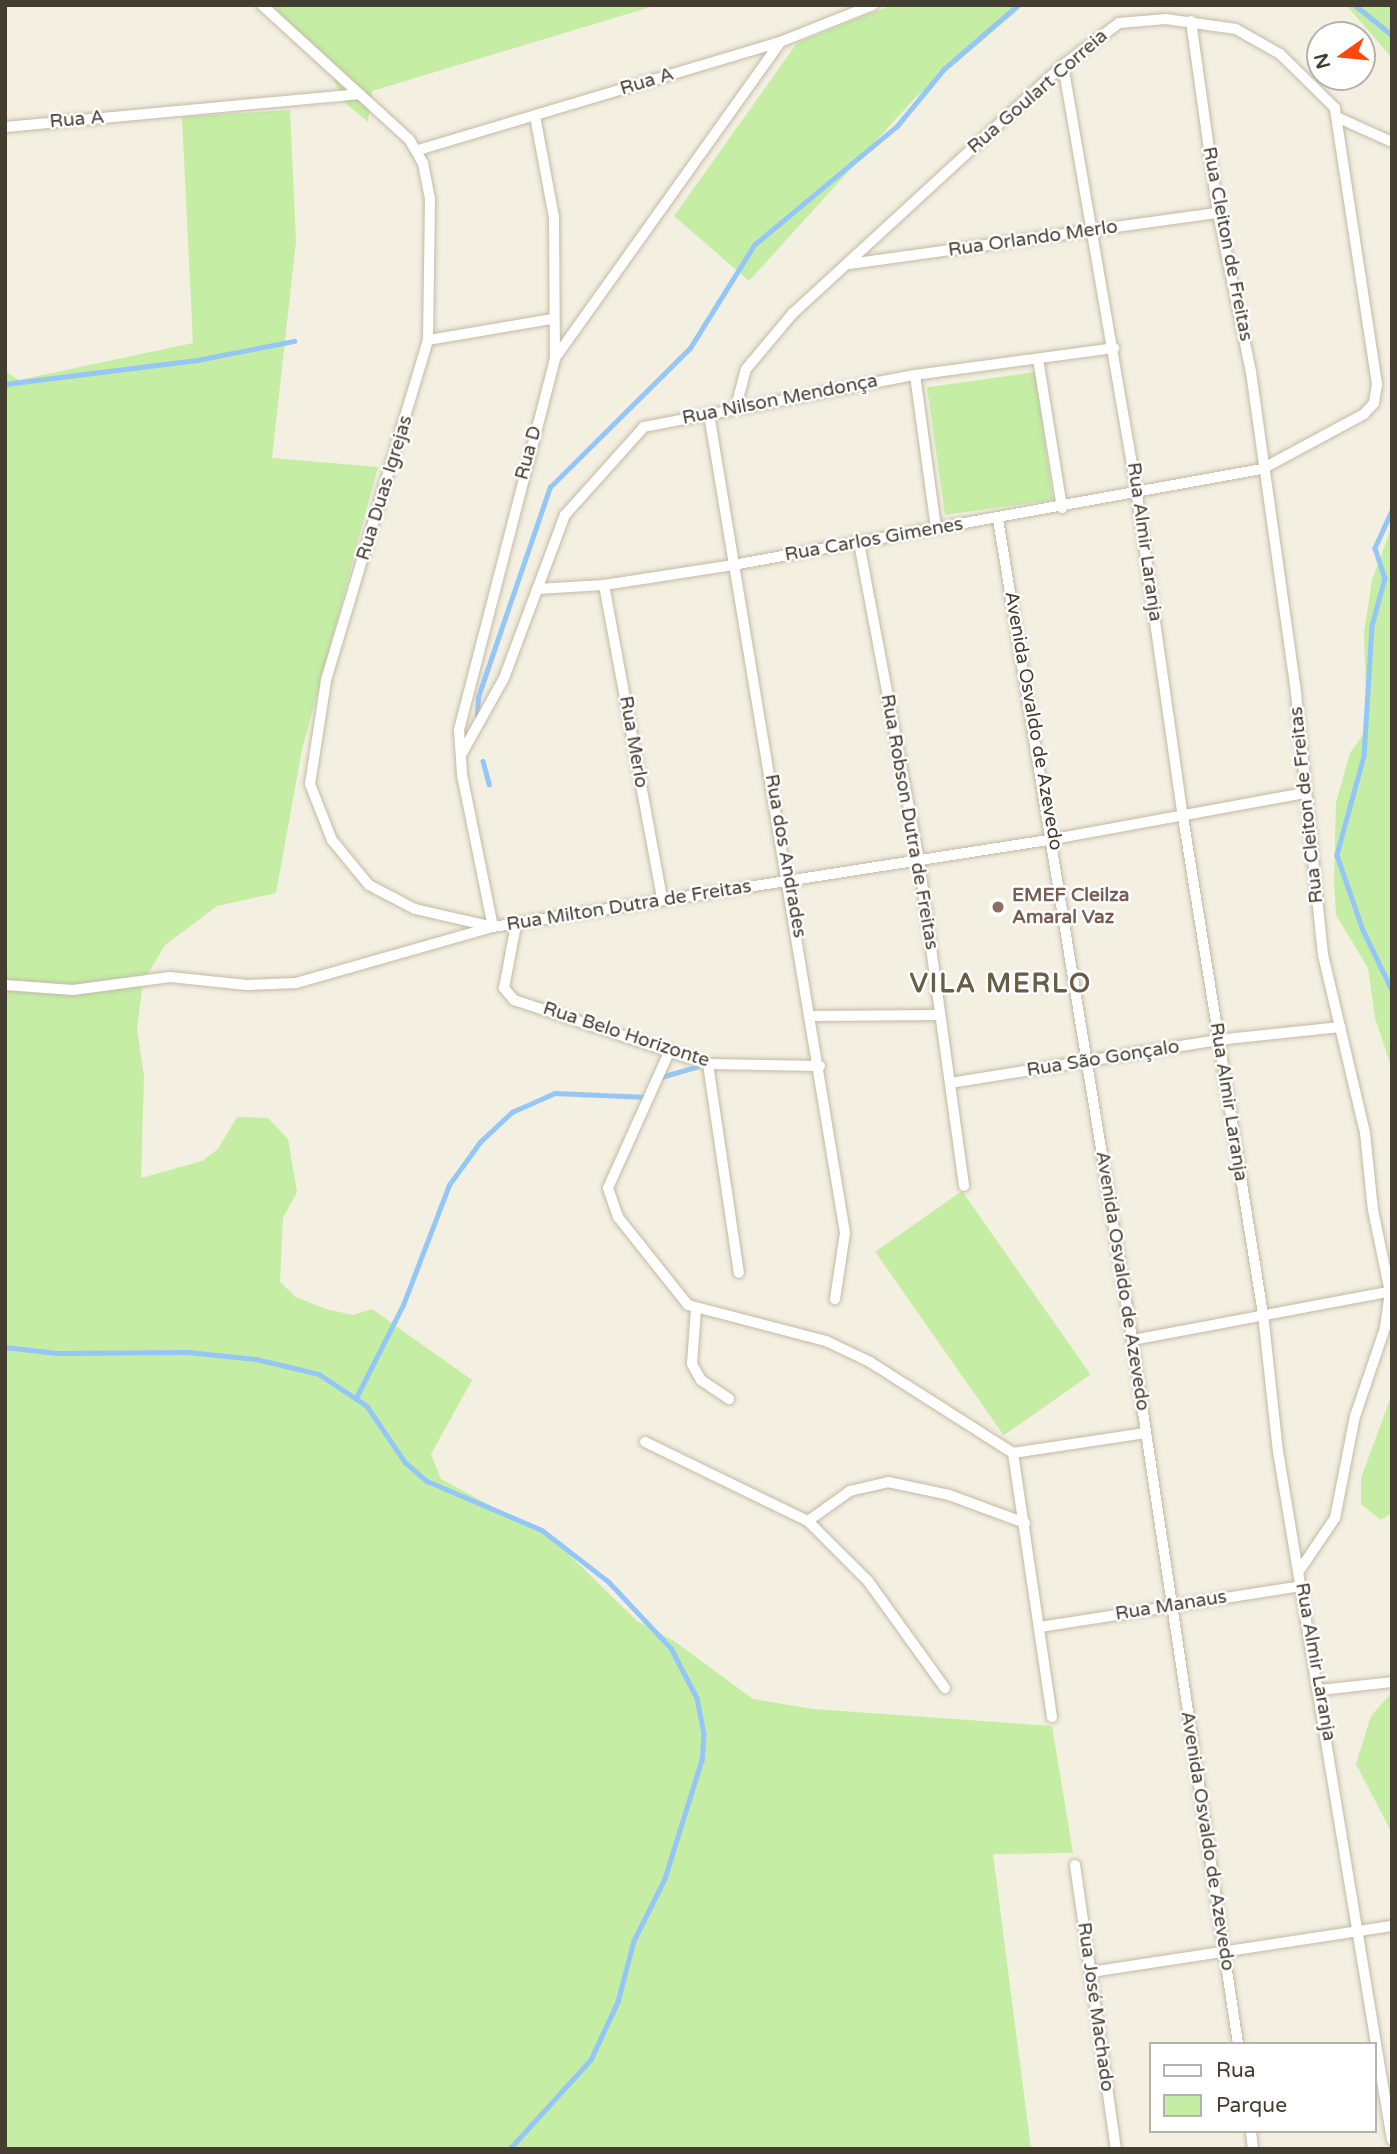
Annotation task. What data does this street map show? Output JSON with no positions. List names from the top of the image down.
{
  "streets": {
    "street": [
      "Rua A",
      "Rua Goulart Correia",
      "Rua Orlando Merlo",
      "Rua Cleiton de Freitas",
      "Rua Nilson Mendonça",
      "Rua D",
      "Rua Duas Igrejas",
      "Rua Carlos Gimenes",
      "Rua Almir Laranja",
      "Avenida Osvaldo de Azevedo",
      "Rua Merlo",
      "Rua Robson Dutra de Freitas",
      "Rua dos Andrades",
      "Rua Milton Dutra de Freitas",
      "Rua Belo Horizonte",
      "Rua São Gonçalo",
      "Rua Manaus",
      "Rua José Machado"
    ]
  },
  "crossings": [
    ["Rua A", "Rua D"],
    ["Rua A", "Rua Duas Igrejas"],
    ["Rua Goulart Correia", "Rua Orlando Merlo"],
    ["Rua Goulart Correia", "Rua Cleiton de Freitas"],
    ["Rua Goulart Correia", "Rua Nilson Mendonça"],
    ["Rua Goulart Correia", "Rua Carlos Gimenes"],
    ["Rua Goulart Correia", "Rua Almir Laranja"],
    ["Rua Orlando Merlo", "Rua Cleiton de Freitas"],
    ["Rua Orlando Merlo", "Rua Almir Laranja"],
    ["Rua Cleiton de Freitas", "Rua Carlos Gimenes"],
    ["Rua Cleiton de Freitas", "Rua Almir Laranja"],
    ["Rua Cleiton de Freitas", "Rua Milton Dutra de Freitas"],
    ["Rua Cleiton de Freitas", "Rua São Gonçalo"],
    ["Rua Nilson Mendonça", "Rua Carlos Gimenes"],
    ["Rua Nilson Mendonça", "Rua Almir Laranja"],
    ["Rua Nilson Mendonça", "Rua dos Andrades"],
    ["Rua D", "Rua Duas Igrejas"],
    ["Rua D", "Rua Milton Dutra de Freitas"],
    ["Rua Duas Igrejas", "Rua Milton Dutra de Freitas"],
    ["Rua Carlos Gimenes", "Rua Almir Laranja"],
    ["Rua Carlos Gimenes", "Avenida Osvaldo de Azevedo"],
    ["Rua Carlos Gimenes", "Rua Merlo"],
    ["Rua Carlos Gimenes", "Rua Robson Dutra de Freitas"],
    ["Rua Carlos Gimenes", "Rua dos Andrades"],
    ["Rua Almir Laranja", "Rua Milton Dutra de Freitas"],
    ["Rua Almir Laranja", "Rua São Gonçalo"],
    ["Rua Almir Laranja", "Rua Manaus"],
    ["Avenida Osvaldo de Azevedo", "Rua Milton Dutra de Freitas"],
    ["Avenida Osvaldo de Azevedo", "Rua São Gonçalo"],
    ["Avenida Osvaldo de Azevedo", "Rua Manaus"],
    ["Rua Merlo", "Rua Milton Dutra de Freitas"],
    ["Rua Robson Dutra de Freitas", "Rua Milton Dutra de Freitas"],
    ["Rua Robson Dutra de Freitas", "Rua São Gonçalo"],
    ["Rua dos Andrades", "Rua Milton Dutra de Freitas"],
    ["Rua dos Andrades", "Rua Belo Horizonte"],
    ["Rua Milton Dutra de Freitas", "Rua Belo Horizonte"]
  ],
  "districts": ["VILA MERLO"],
  "places": ["EMEF Cleilza Amaral Vaz"],
  "legend": ["Rua", "Parque"],
  "north": "left"
}
